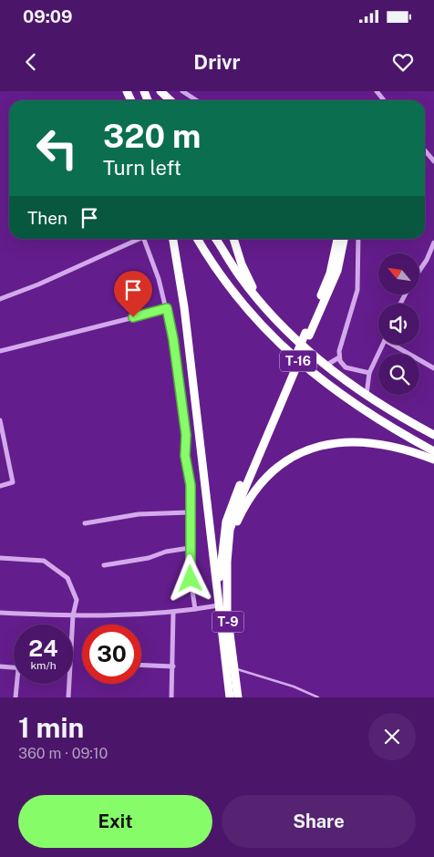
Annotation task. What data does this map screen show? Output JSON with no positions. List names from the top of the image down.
{
  "streets": {
    "highway": ["T-16", "T-9"]
  },
  "north": "top left",
  "page": {
    "status": "09:09",
    "header": "Drivr",
    "turn": ["320 m", "Turn left"],
    "then": "Then",
    "speed": "24 km/h",
    "limit": "30",
    "heading": ["1 min", "360 m · 09:10"],
    "buttons": ["Exit", "Share"]
  }
}
